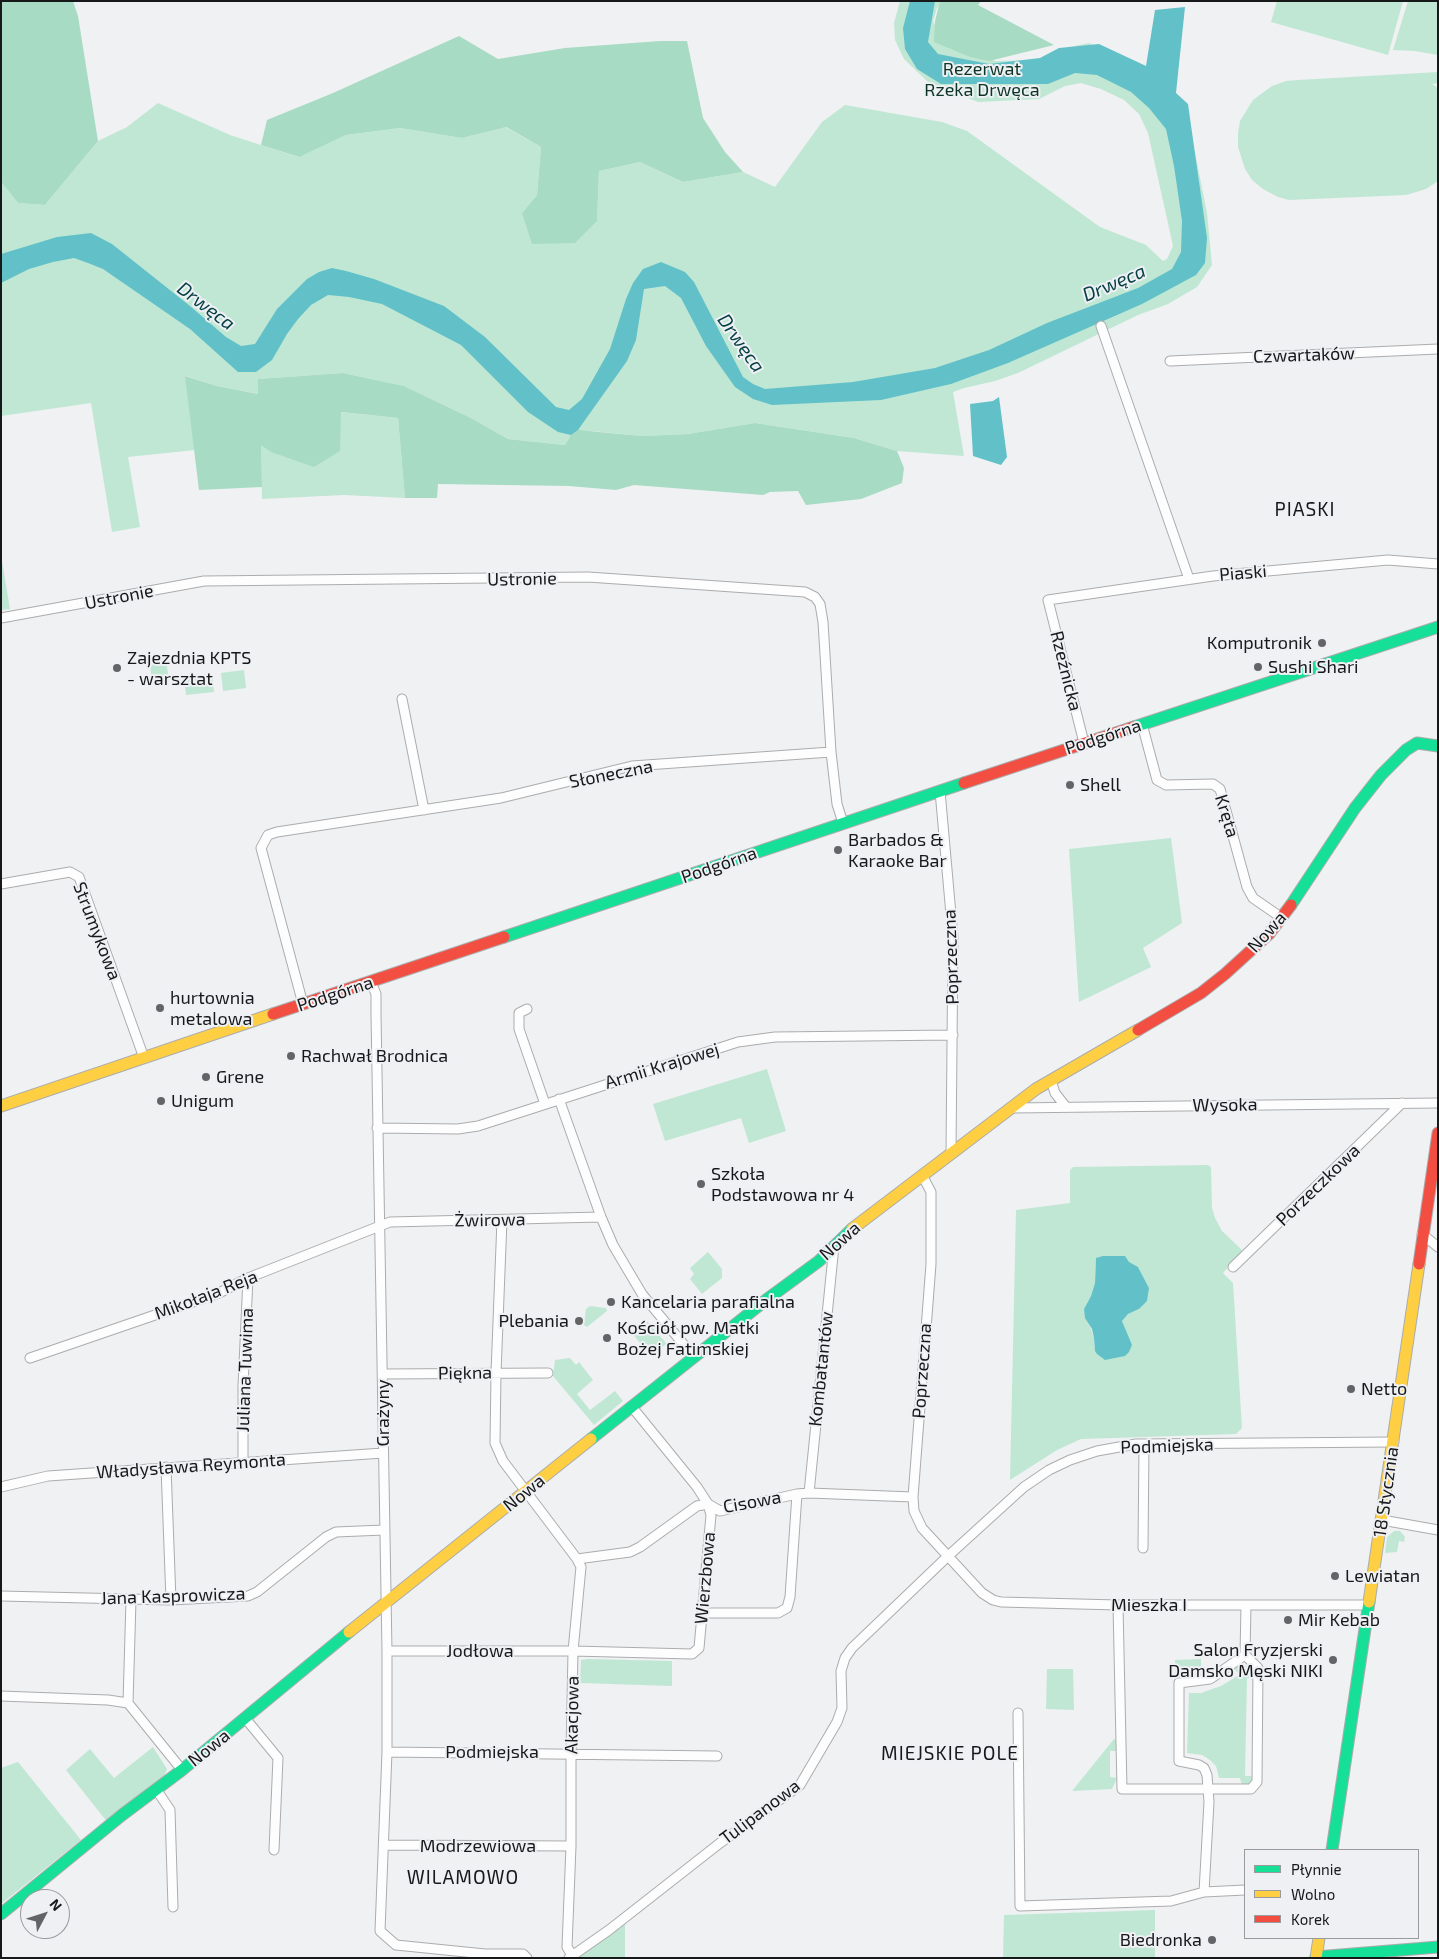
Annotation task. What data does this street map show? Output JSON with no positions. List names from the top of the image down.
{
  "streets": {
    "street": [
      "Czwartaków",
      "Piaski",
      "Ustronie",
      "Rzeźnicka",
      "Podgórna",
      "Słoneczna",
      "Kręta",
      "Strumykowa",
      "Nowa",
      "Poprzeczna",
      "Armii Krajowej",
      "Wysoka",
      "Porzeczkowa",
      "Żwirowa",
      "Mikołaja Reja",
      "Kombatantów",
      "Juliana Tuwima",
      "Piękna",
      "Grażyny",
      "Podmiejska",
      "Władysława Reymonta",
      "18 Stycznia",
      "Cisowa",
      "Wierzbowa",
      "Jana Kasprowicza",
      "Mieszka I",
      "Jodłowa",
      "Akacjowa",
      "Tulipanowa",
      "Modrzewiowa"
    ]
  },
  "crossings": [
    ["Piaski", "Rzeźnicka"],
    ["Ustronie", "Podgórna"],
    ["Ustronie", "Słoneczna"],
    ["Rzeźnicka", "Podgórna"],
    ["Podgórna", "Słoneczna"],
    ["Podgórna", "Kręta"],
    ["Podgórna", "Strumykowa"],
    ["Podgórna", "Poprzeczna"],
    ["Podgórna", "Grażyny"],
    ["Kręta", "Nowa"],
    ["Nowa", "Poprzeczna"],
    ["Nowa", "Wysoka"],
    ["Nowa", "Kombatantów"],
    ["Nowa", "Grażyny"],
    ["Nowa", "Wierzbowa"],
    ["Poprzeczna", "Armii Krajowej"],
    ["Poprzeczna", "Podmiejska"],
    ["Poprzeczna", "Cisowa"],
    ["Poprzeczna", "Mieszka I"],
    ["Poprzeczna", "Tulipanowa"],
    ["Armii Krajowej", "Grażyny"],
    ["Wysoka", "Porzeczkowa"],
    ["Żwirowa", "Mikołaja Reja"],
    ["Żwirowa", "Grażyny"],
    ["Mikołaja Reja", "Juliana Tuwima"],
    ["Mikołaja Reja", "Grażyny"],
    ["Kombatantów", "Cisowa"],
    ["Juliana Tuwima", "Władysława Reymonta"],
    ["Piękna", "Grażyny"],
    ["Grażyny", "Podmiejska"],
    ["Grażyny", "Władysława Reymonta"],
    ["Grażyny", "Jana Kasprowicza"],
    ["Grażyny", "Jodłowa"],
    ["Grażyny", "Modrzewiowa"],
    ["Podmiejska", "18 Stycznia"],
    ["Podmiejska", "Mieszka I"],
    ["Podmiejska", "Akacjowa"],
    ["Podmiejska", "Tulipanowa"],
    ["18 Stycznia", "Mieszka I"],
    ["Cisowa", "Wierzbowa"],
    ["Cisowa", "Akacjowa"],
    ["Wierzbowa", "Jodłowa"],
    ["Wierzbowa", "Akacjowa"],
    ["Mieszka I", "Tulipanowa"],
    ["Jodłowa", "Akacjowa"],
    ["Akacjowa", "Tulipanowa"],
    ["Akacjowa", "Modrzewiowa"]
  ],
  "districts": ["PIASKI", "MIEJSKIE POLE", "WILAMOWO"],
  "water": ["Drwęca"],
  "parks": ["Rezerwat Rzeka Drwęca"],
  "places": [
    "Komputronik",
    "Sushi Shari",
    "Zajezdnia KPTS - warsztat",
    "Shell",
    "Barbados & Karaoke Bar",
    "hurtownia metalowa",
    "Rachwał Brodnica",
    "Grene",
    "Unigum",
    "Szkoła Podstawowa nr 4",
    "Kancelaria parafialna",
    "Plebania",
    "Kościół pw. Matki Bożej Fatimskiej",
    "Netto",
    "Lewiatan",
    "Mir Kebab",
    "Salon Fryzjerski Damsko Męski NIKI",
    "Biedronka"
  ],
  "legend": ["Płynnie", "Wolno", "Korek"],
  "north": "top right"
}
